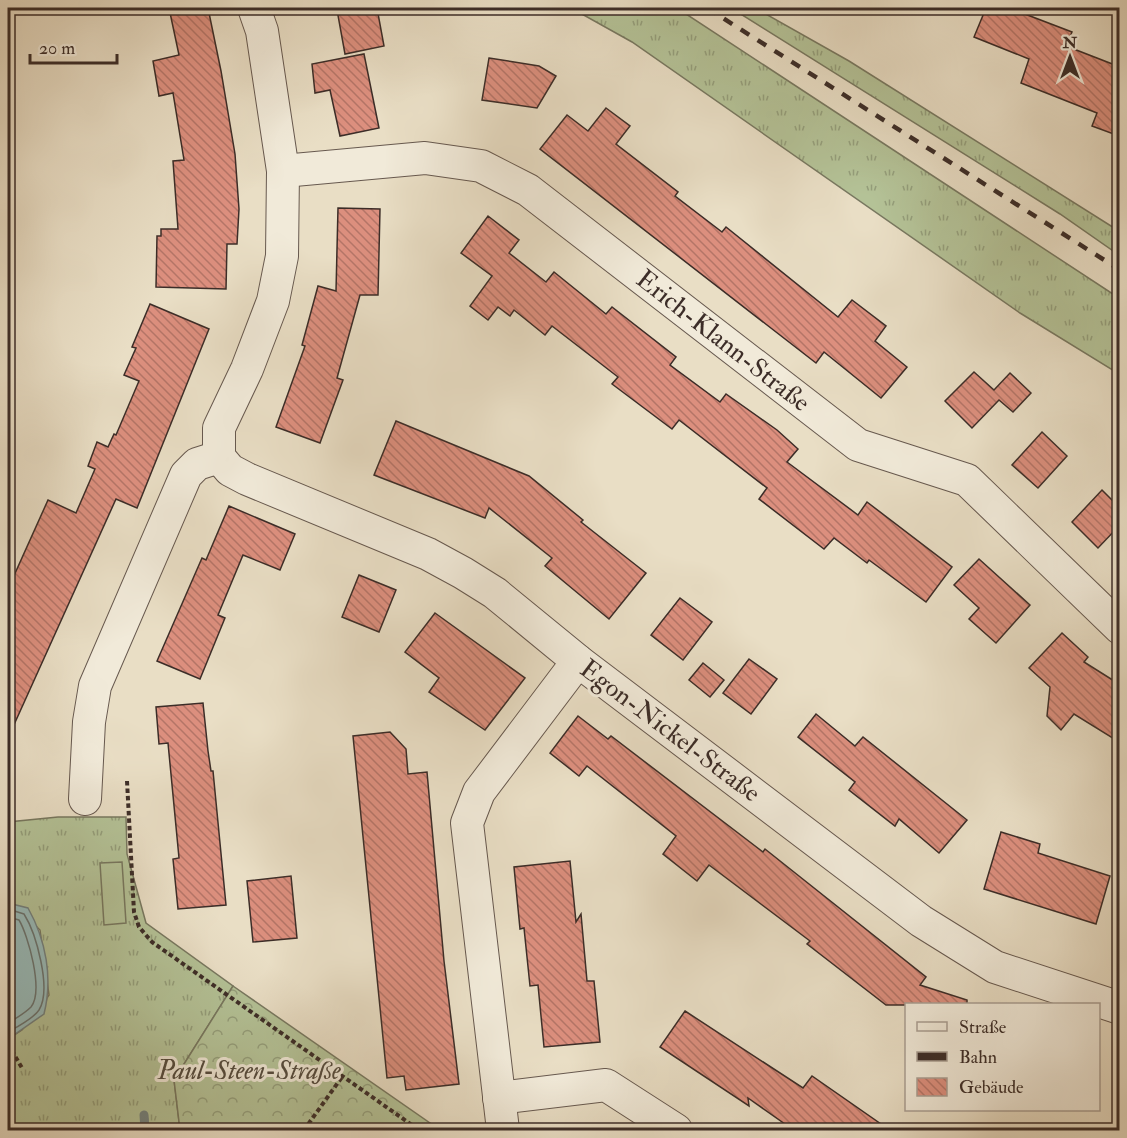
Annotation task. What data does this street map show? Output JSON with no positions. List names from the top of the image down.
{
  "streets": {
    "street": ["Erich-Klann-Straße", "Egon-Nickel-Straße"]
  },
  "parks": ["Paul-Steen-Straße"],
  "legend": ["Straße", "Bahn", "Gebäude"],
  "scale_bar": "20 m",
  "north": "top"
}
